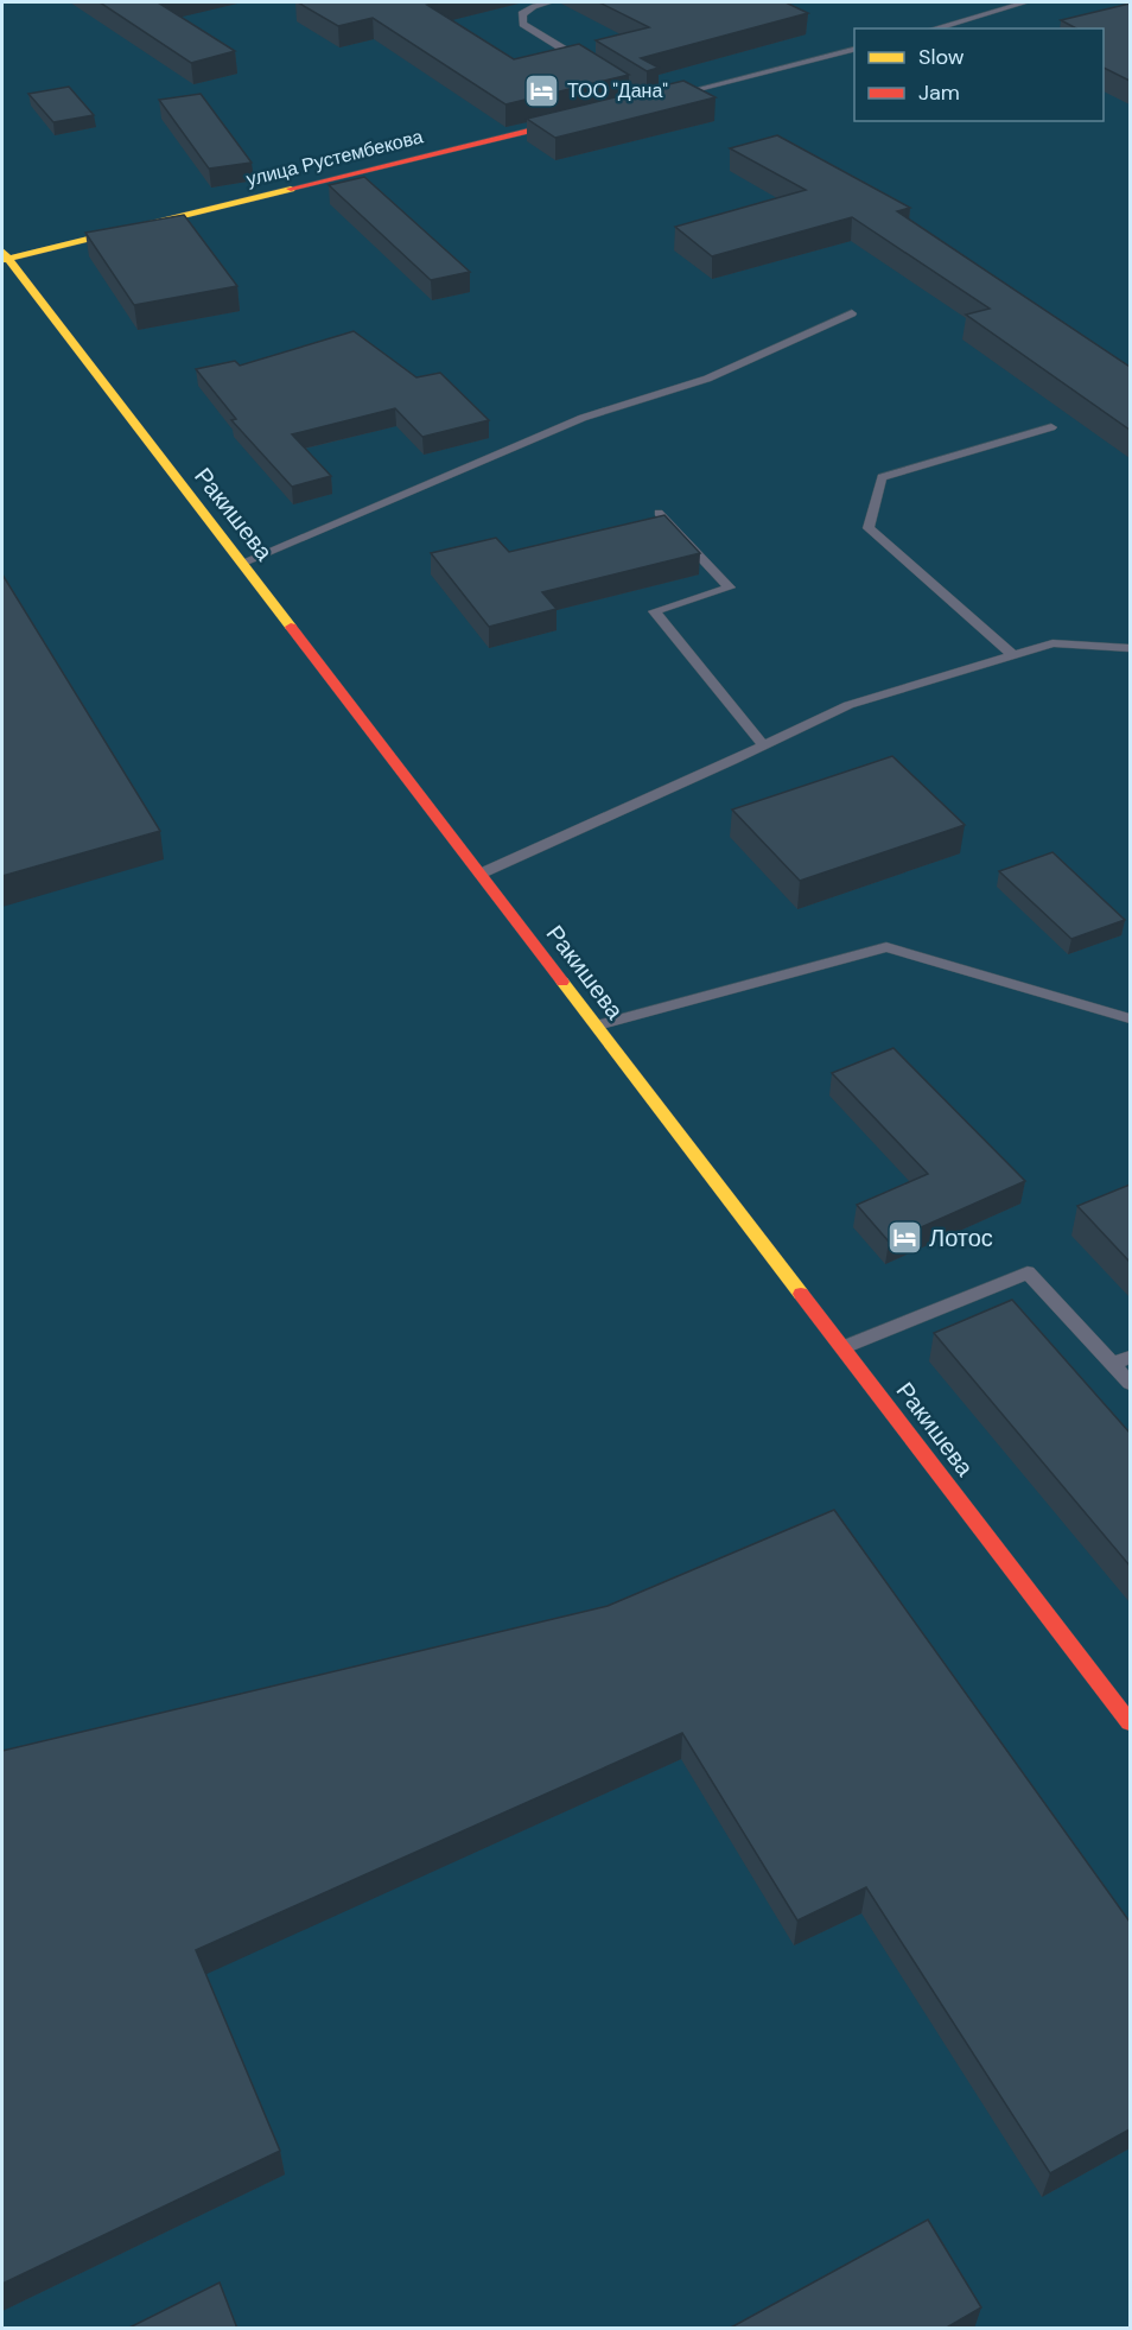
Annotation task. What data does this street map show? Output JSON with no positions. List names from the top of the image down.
{
  "streets": {
    "street": ["улица Рустембекова", "Ракишева"]
  },
  "crossings": [
    ["улица Рустембекова", "Ракишева"]
  ],
  "places": {
    "hotel": ["ТОО \"Дана\"", "Лотос"]
  },
  "legend": ["Slow", "Jam"]
}
